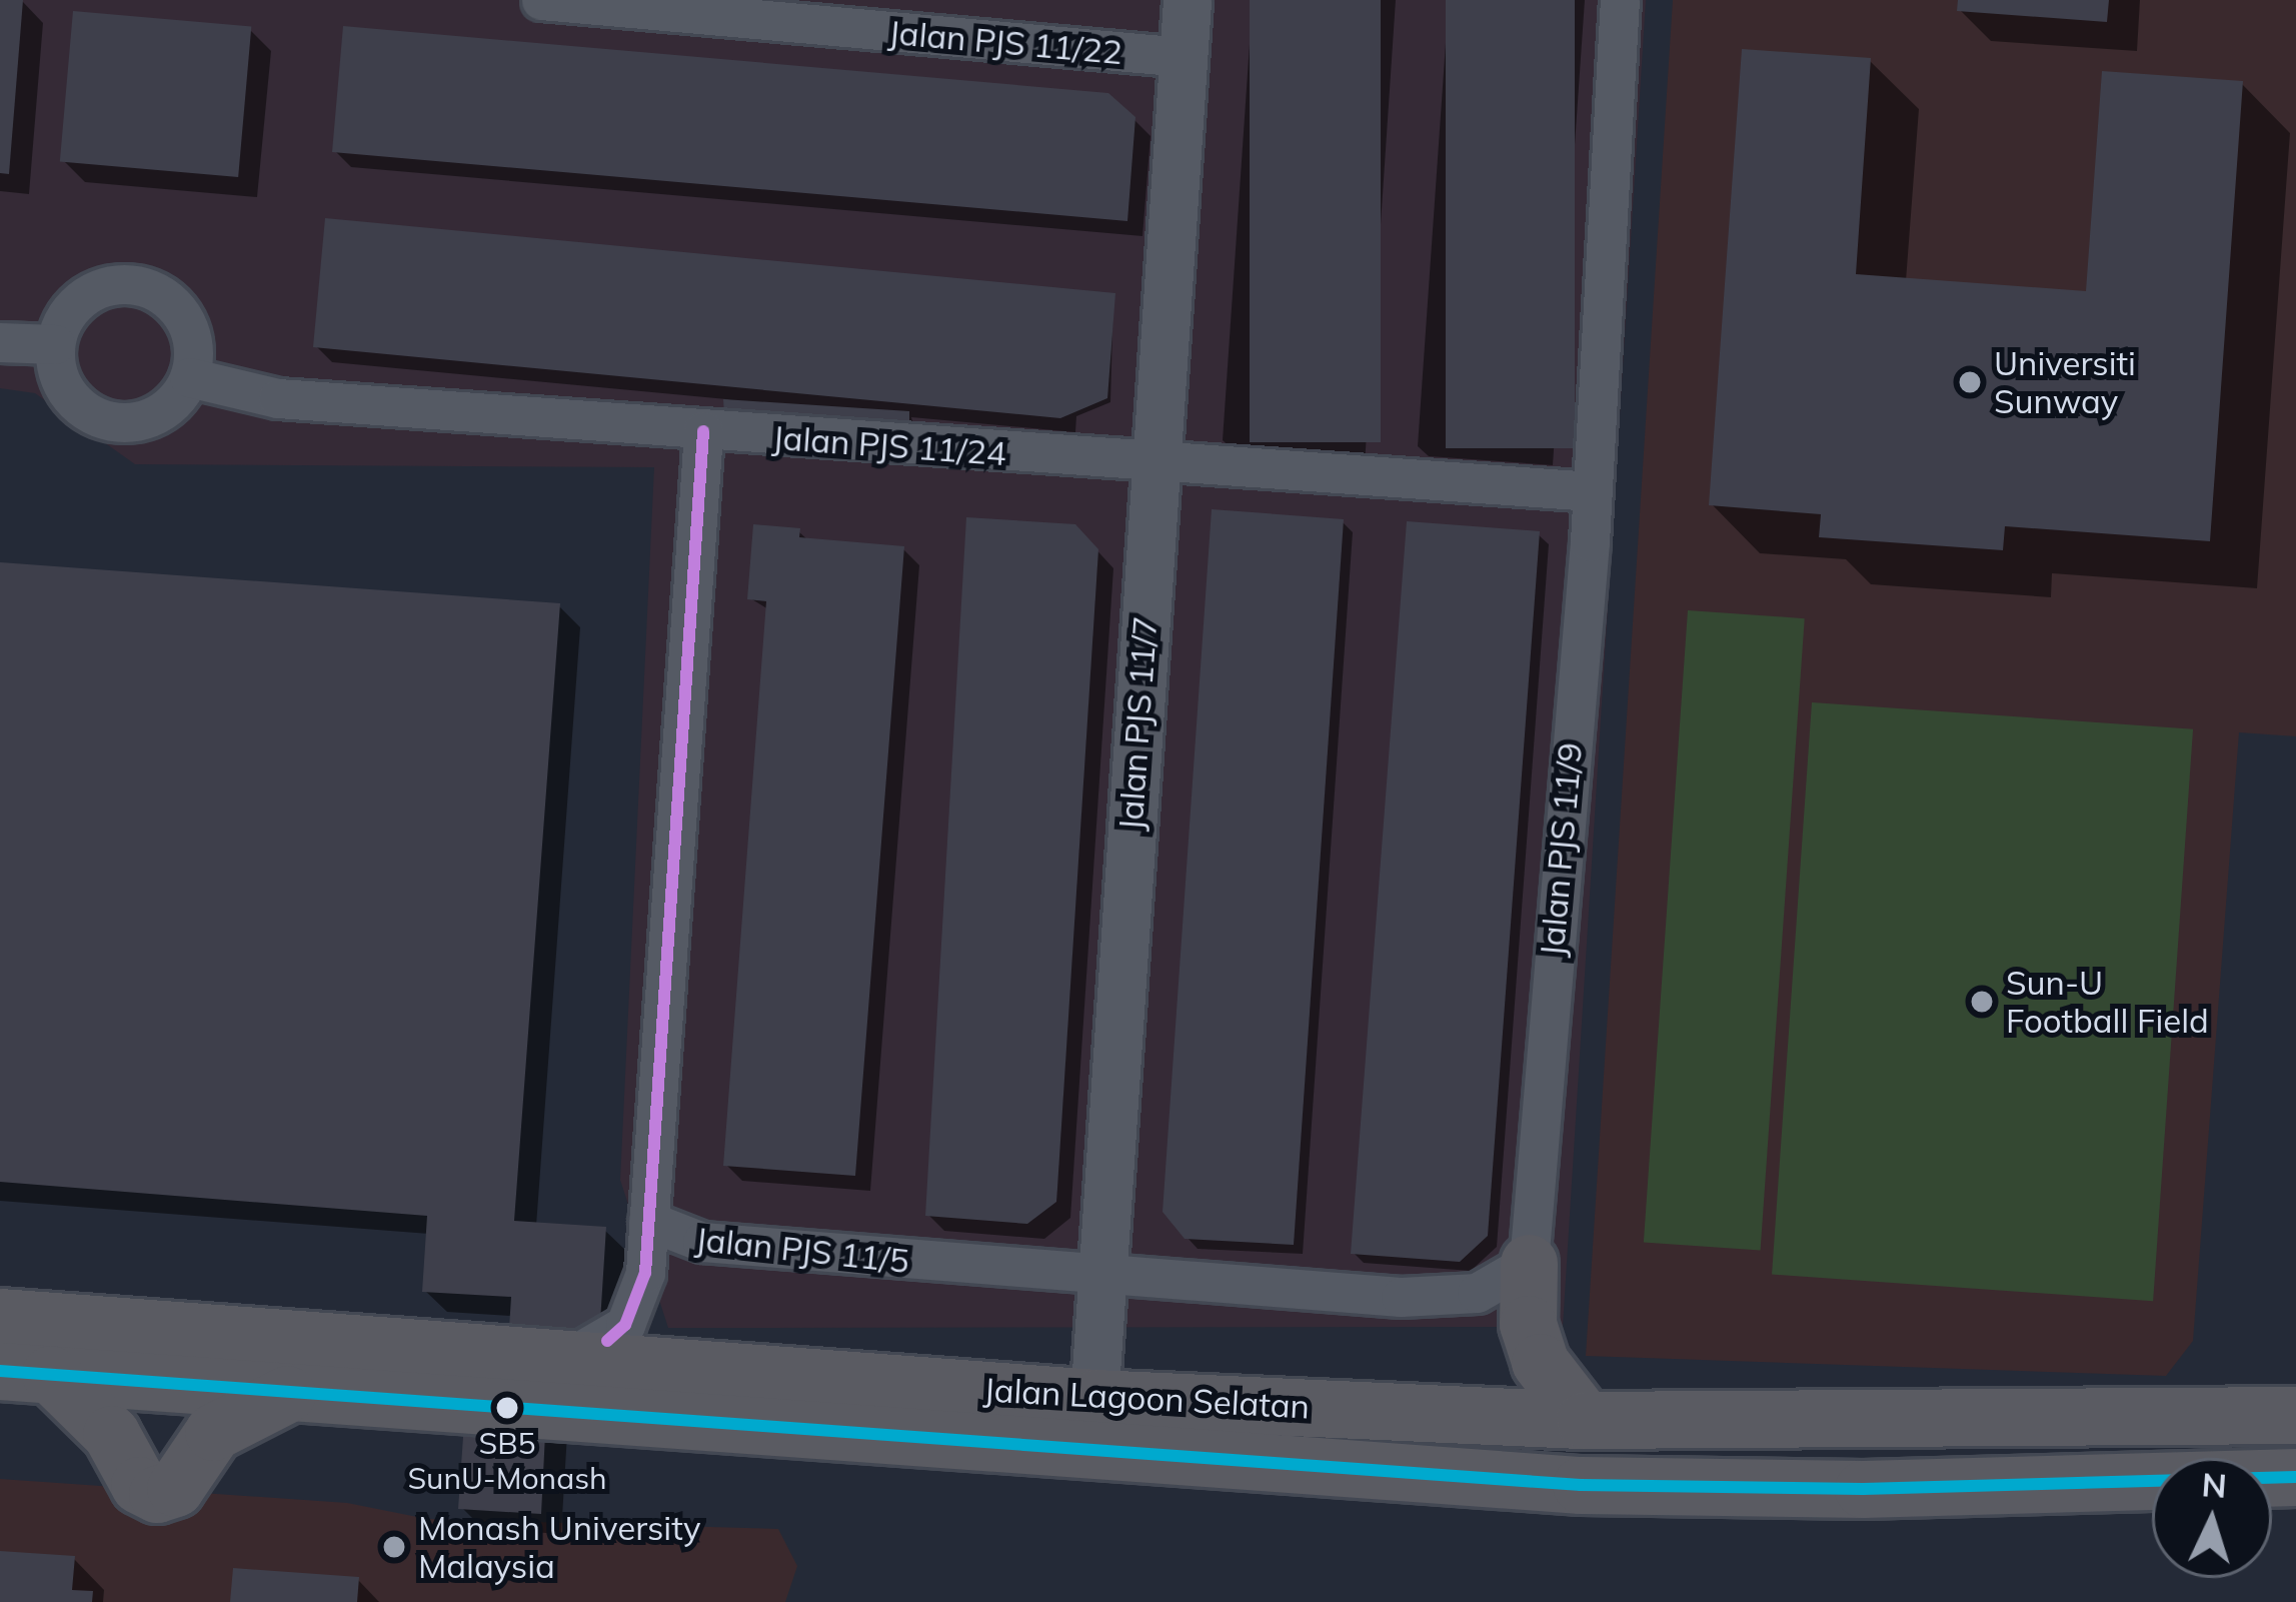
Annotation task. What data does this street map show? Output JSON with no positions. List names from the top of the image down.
{
  "streets": {
    "main road": ["Jalan Lagoon Selatan"],
    "street": [
      "Jalan PJS 11/22",
      "Jalan PJS 11/24",
      "Jalan PJS 11/7",
      "Jalan PJS 11/9",
      "Jalan PJS 11/5"
    ]
  },
  "crossings": [
    ["Jalan PJS 11/22", "Jalan PJS 11/7"],
    ["Jalan PJS 11/24", "Jalan PJS 11/7"],
    ["Jalan PJS 11/24", "Jalan PJS 11/9"],
    ["Jalan PJS 11/24", "Jalan PJS 11/5"],
    ["Jalan PJS 11/7", "Jalan PJS 11/5"],
    ["Jalan PJS 11/7", "Jalan Lagoon Selatan"]
  ],
  "places": [
    "Universiti Sunway",
    "Sun-U Football Field",
    "SB5 SunU-Monash",
    "Monash University Malaysia"
  ],
  "north": "top"
}
